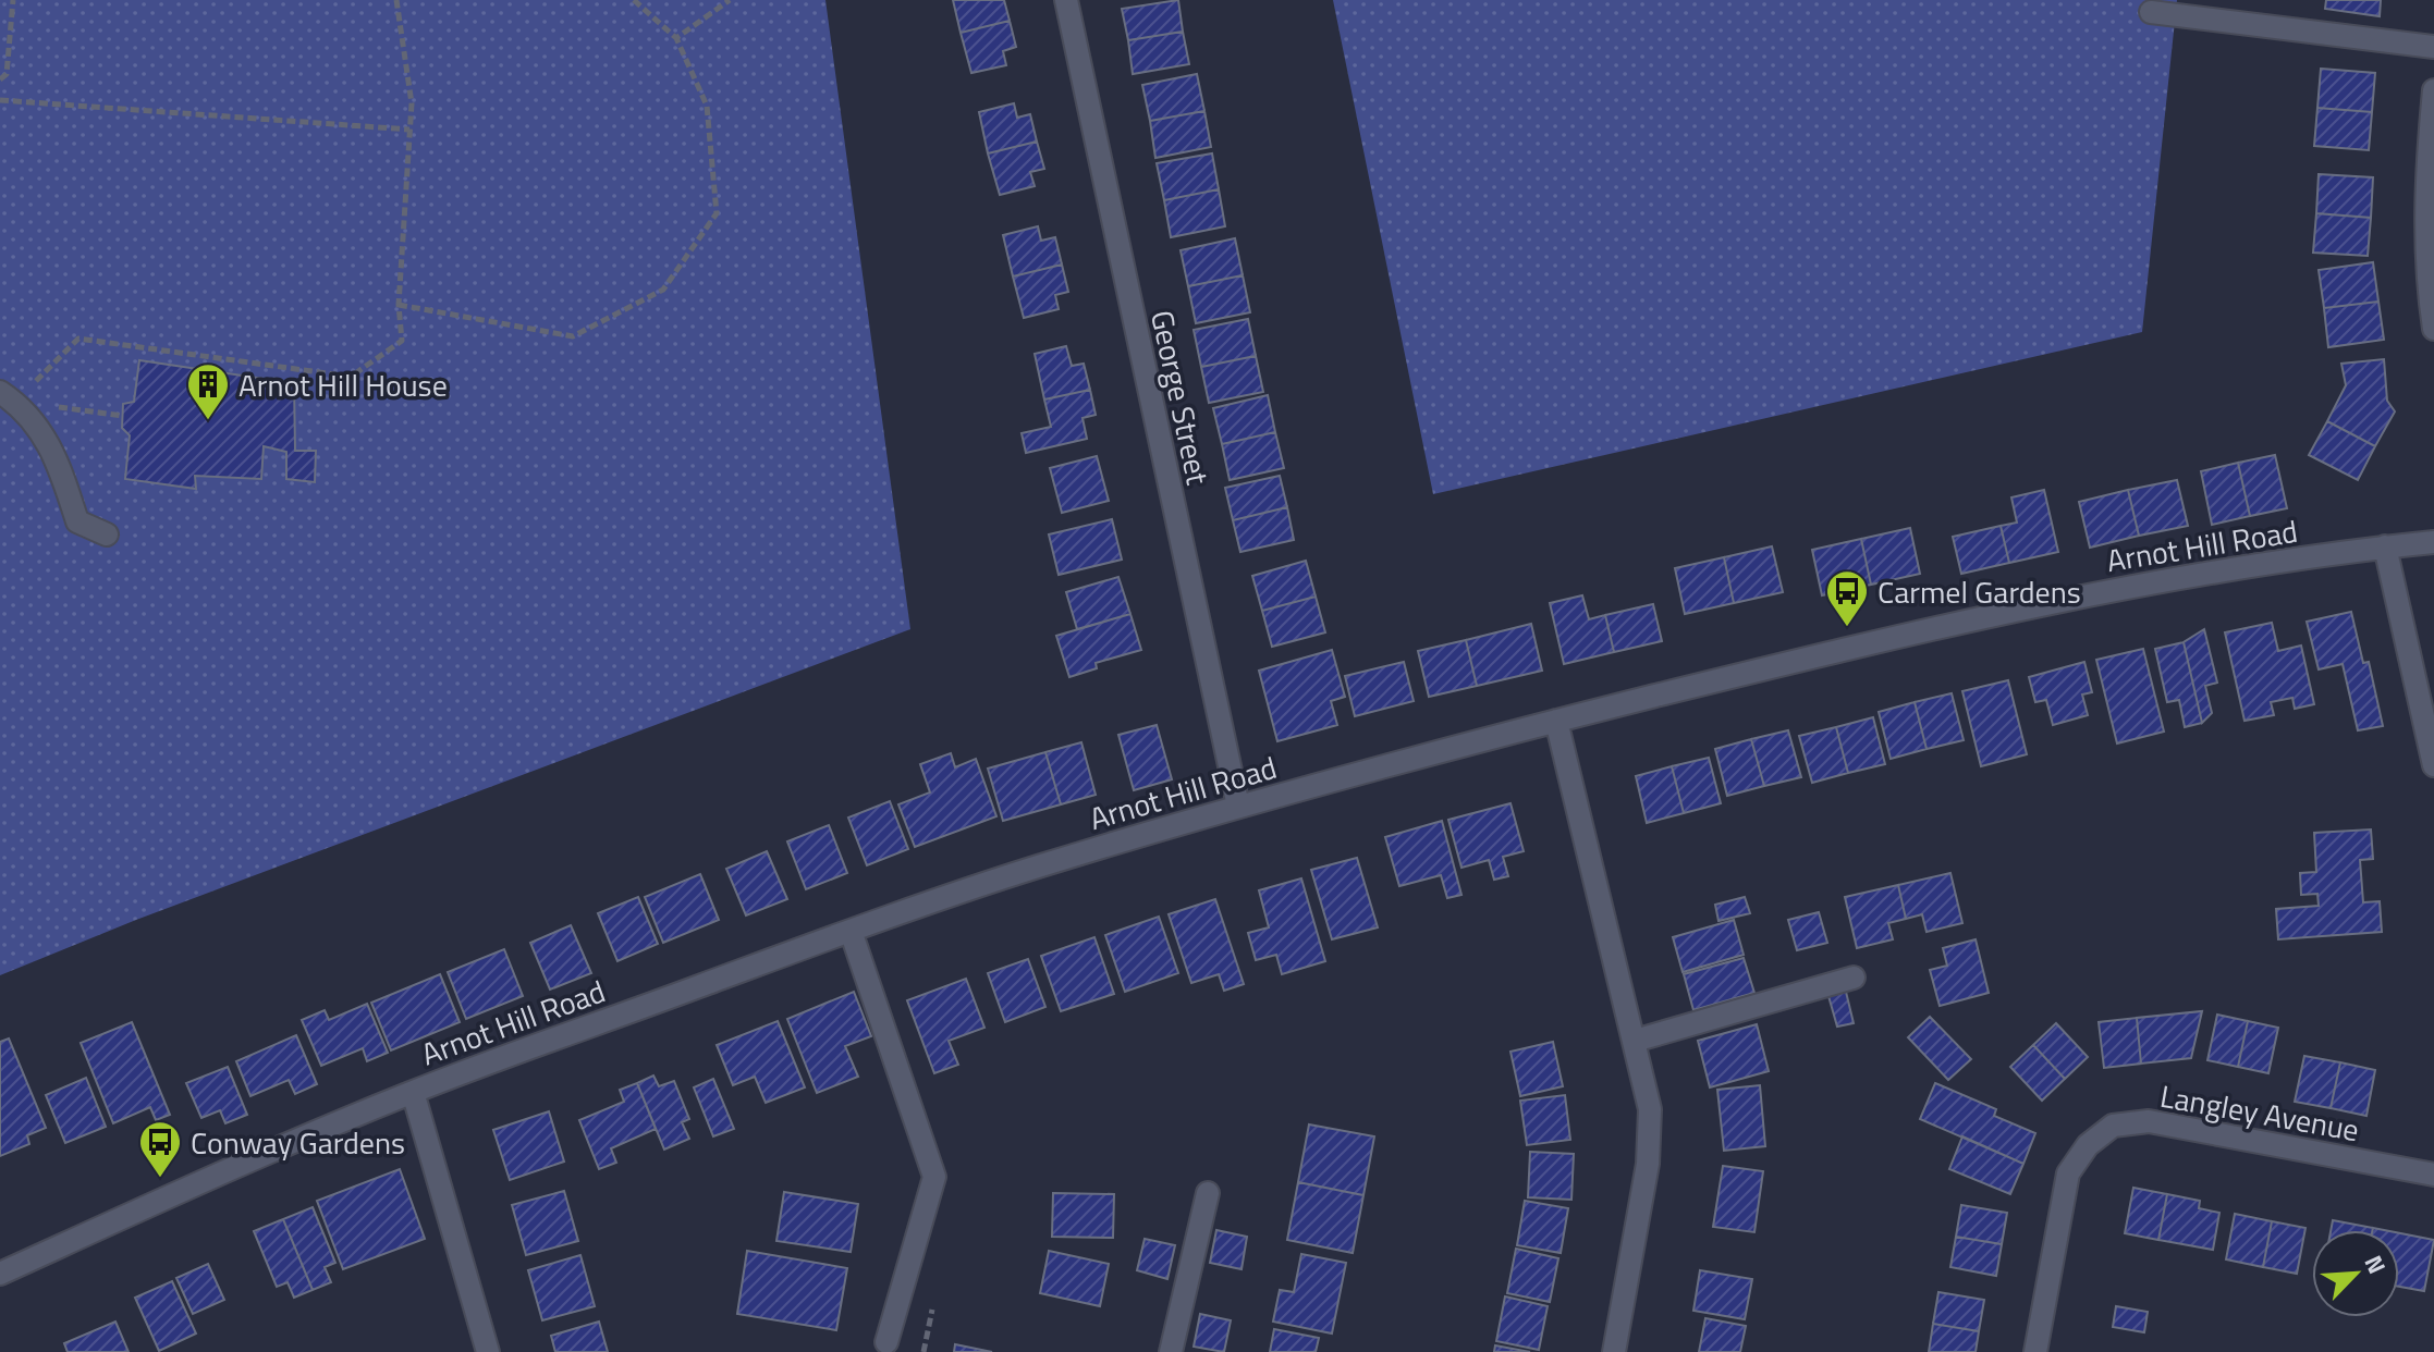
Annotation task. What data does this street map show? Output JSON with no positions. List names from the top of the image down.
{
  "streets": {
    "street": ["George Street", "Arnot Hill Road", "Langley Avenue"]
  },
  "crossings": [
    ["George Street", "Arnot Hill Road"]
  ],
  "places": {
    "building": ["Arnot Hill House"],
    "bus stop": ["Carmel Gardens", "Conway Gardens"]
  },
  "north": "top right"
}
